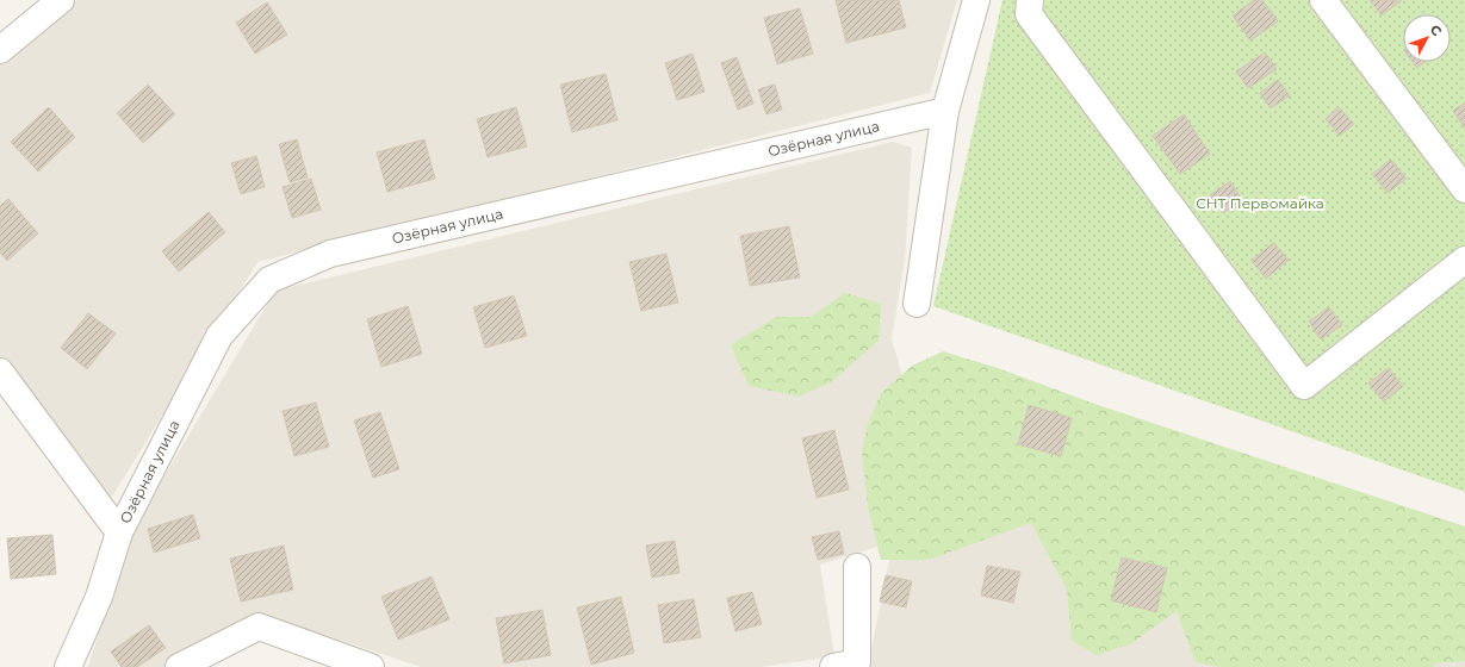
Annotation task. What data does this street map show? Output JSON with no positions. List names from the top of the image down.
{
  "streets": {
    "street": ["Озёрная улица"]
  },
  "parks": ["СНТ Первомайка"],
  "north": "top right"
}
